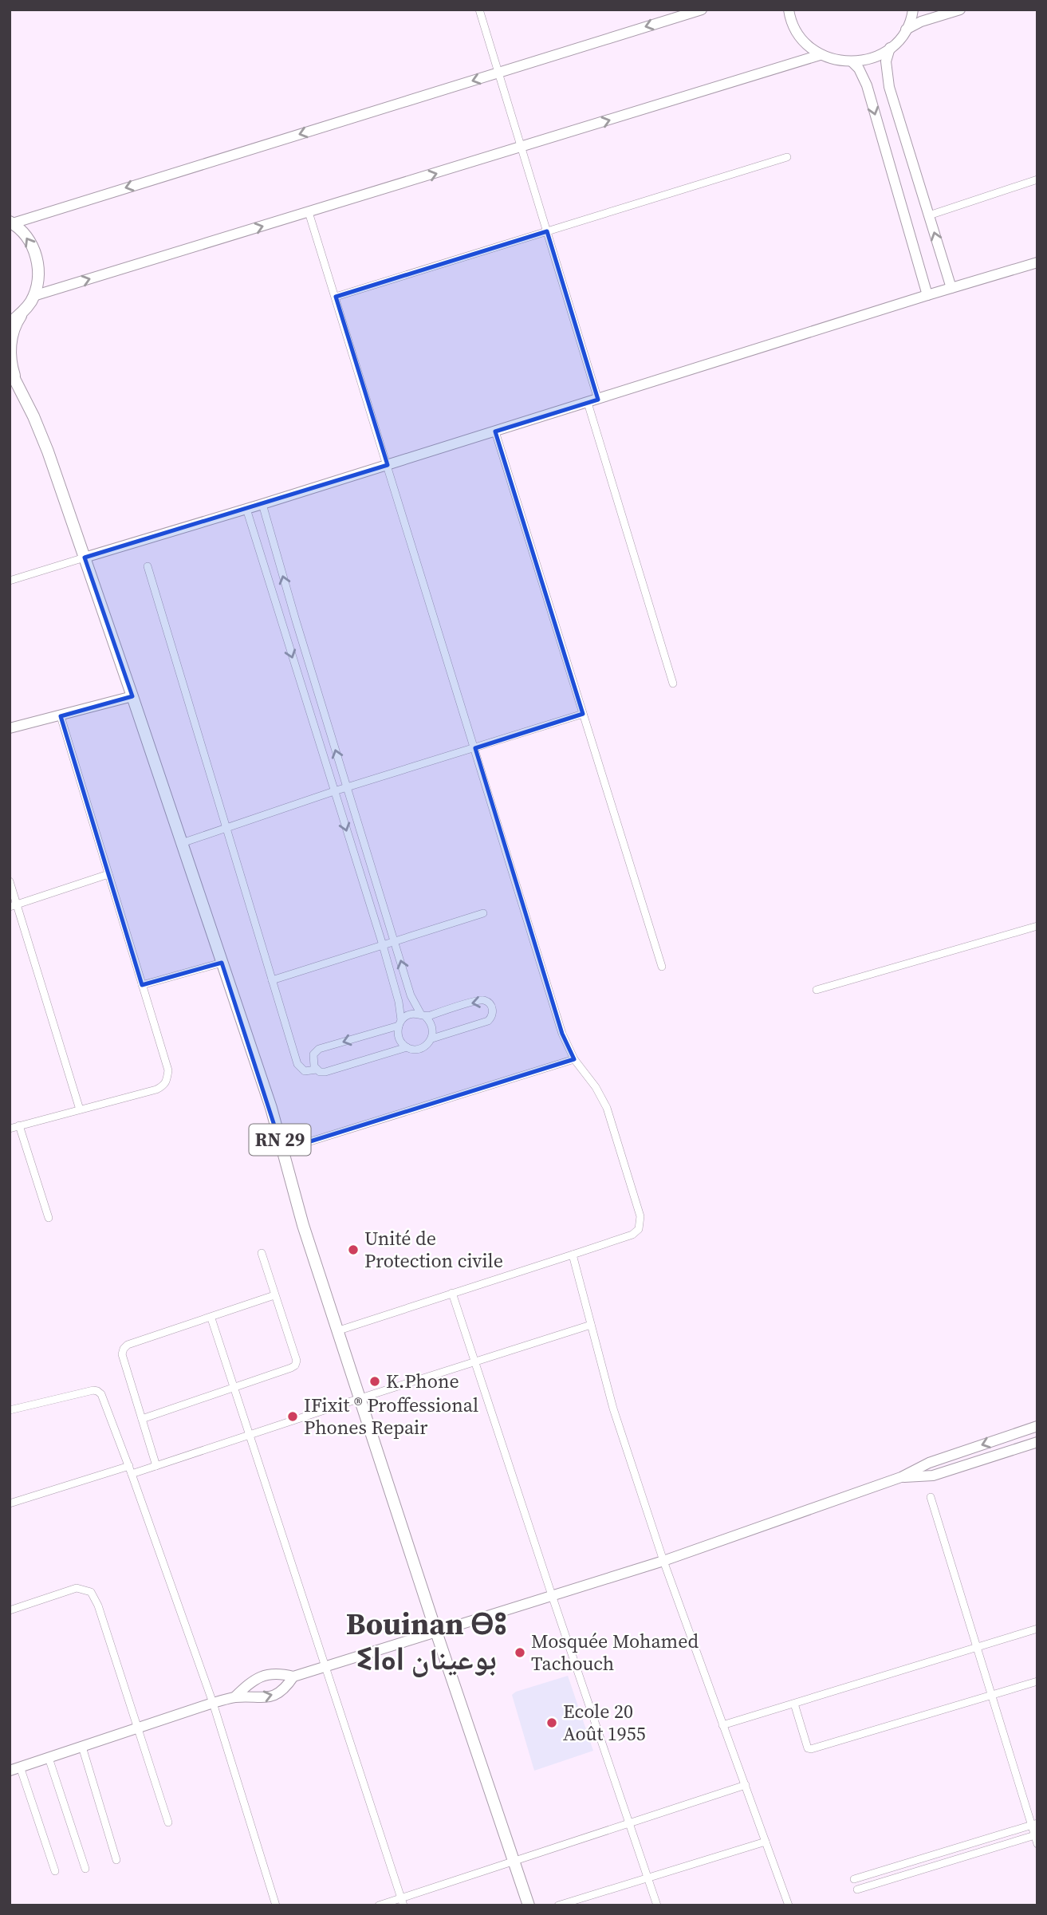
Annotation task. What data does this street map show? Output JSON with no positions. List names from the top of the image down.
{
  "streets": {
    "main road": ["RN 29"]
  },
  "districts": ["Bouinan ⴱⵓ ⵉⵏⴰⵏ بوعينان"],
  "places": [
    "Unité de Protection civile",
    "K.Phone",
    "IFixit ® Proffessional Phones Repair",
    "Mosquée Mohamed Tachouch",
    "Ecole 20 Août 1955"
  ]
}
